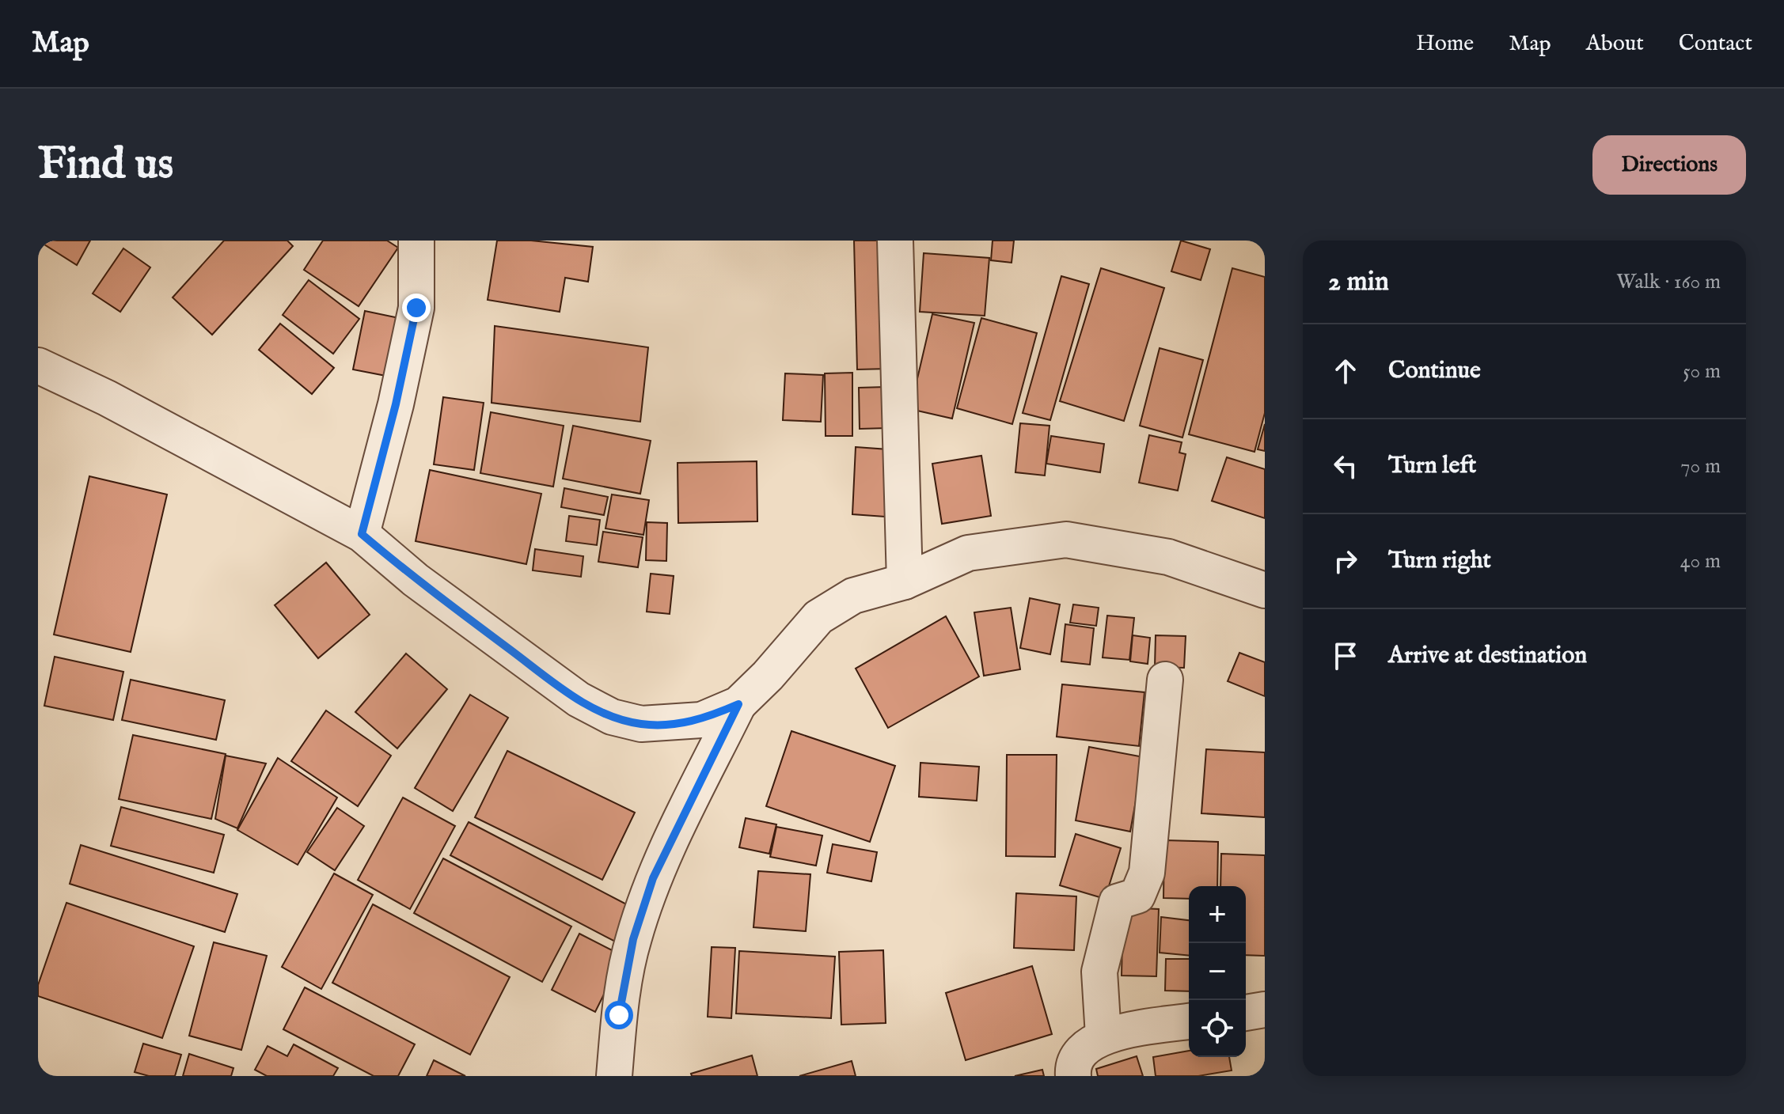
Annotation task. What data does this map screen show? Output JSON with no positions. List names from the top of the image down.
{
  "page": {
    "header": "Map",
    "nav": [
      "Home",
      "Map",
      "About",
      "Contact"
    ],
    "buttons": "Directions",
    "title": "Find us",
    "heading": ["2 min", "Walk · 160 m"],
    "list": [
      ["Continue", "50 m"],
      ["Turn left", "70 m"],
      ["Turn right", "40 m"],
      "Arrive at destination"
    ],
    "map_buttons": ["+", "−"]
  }
}
